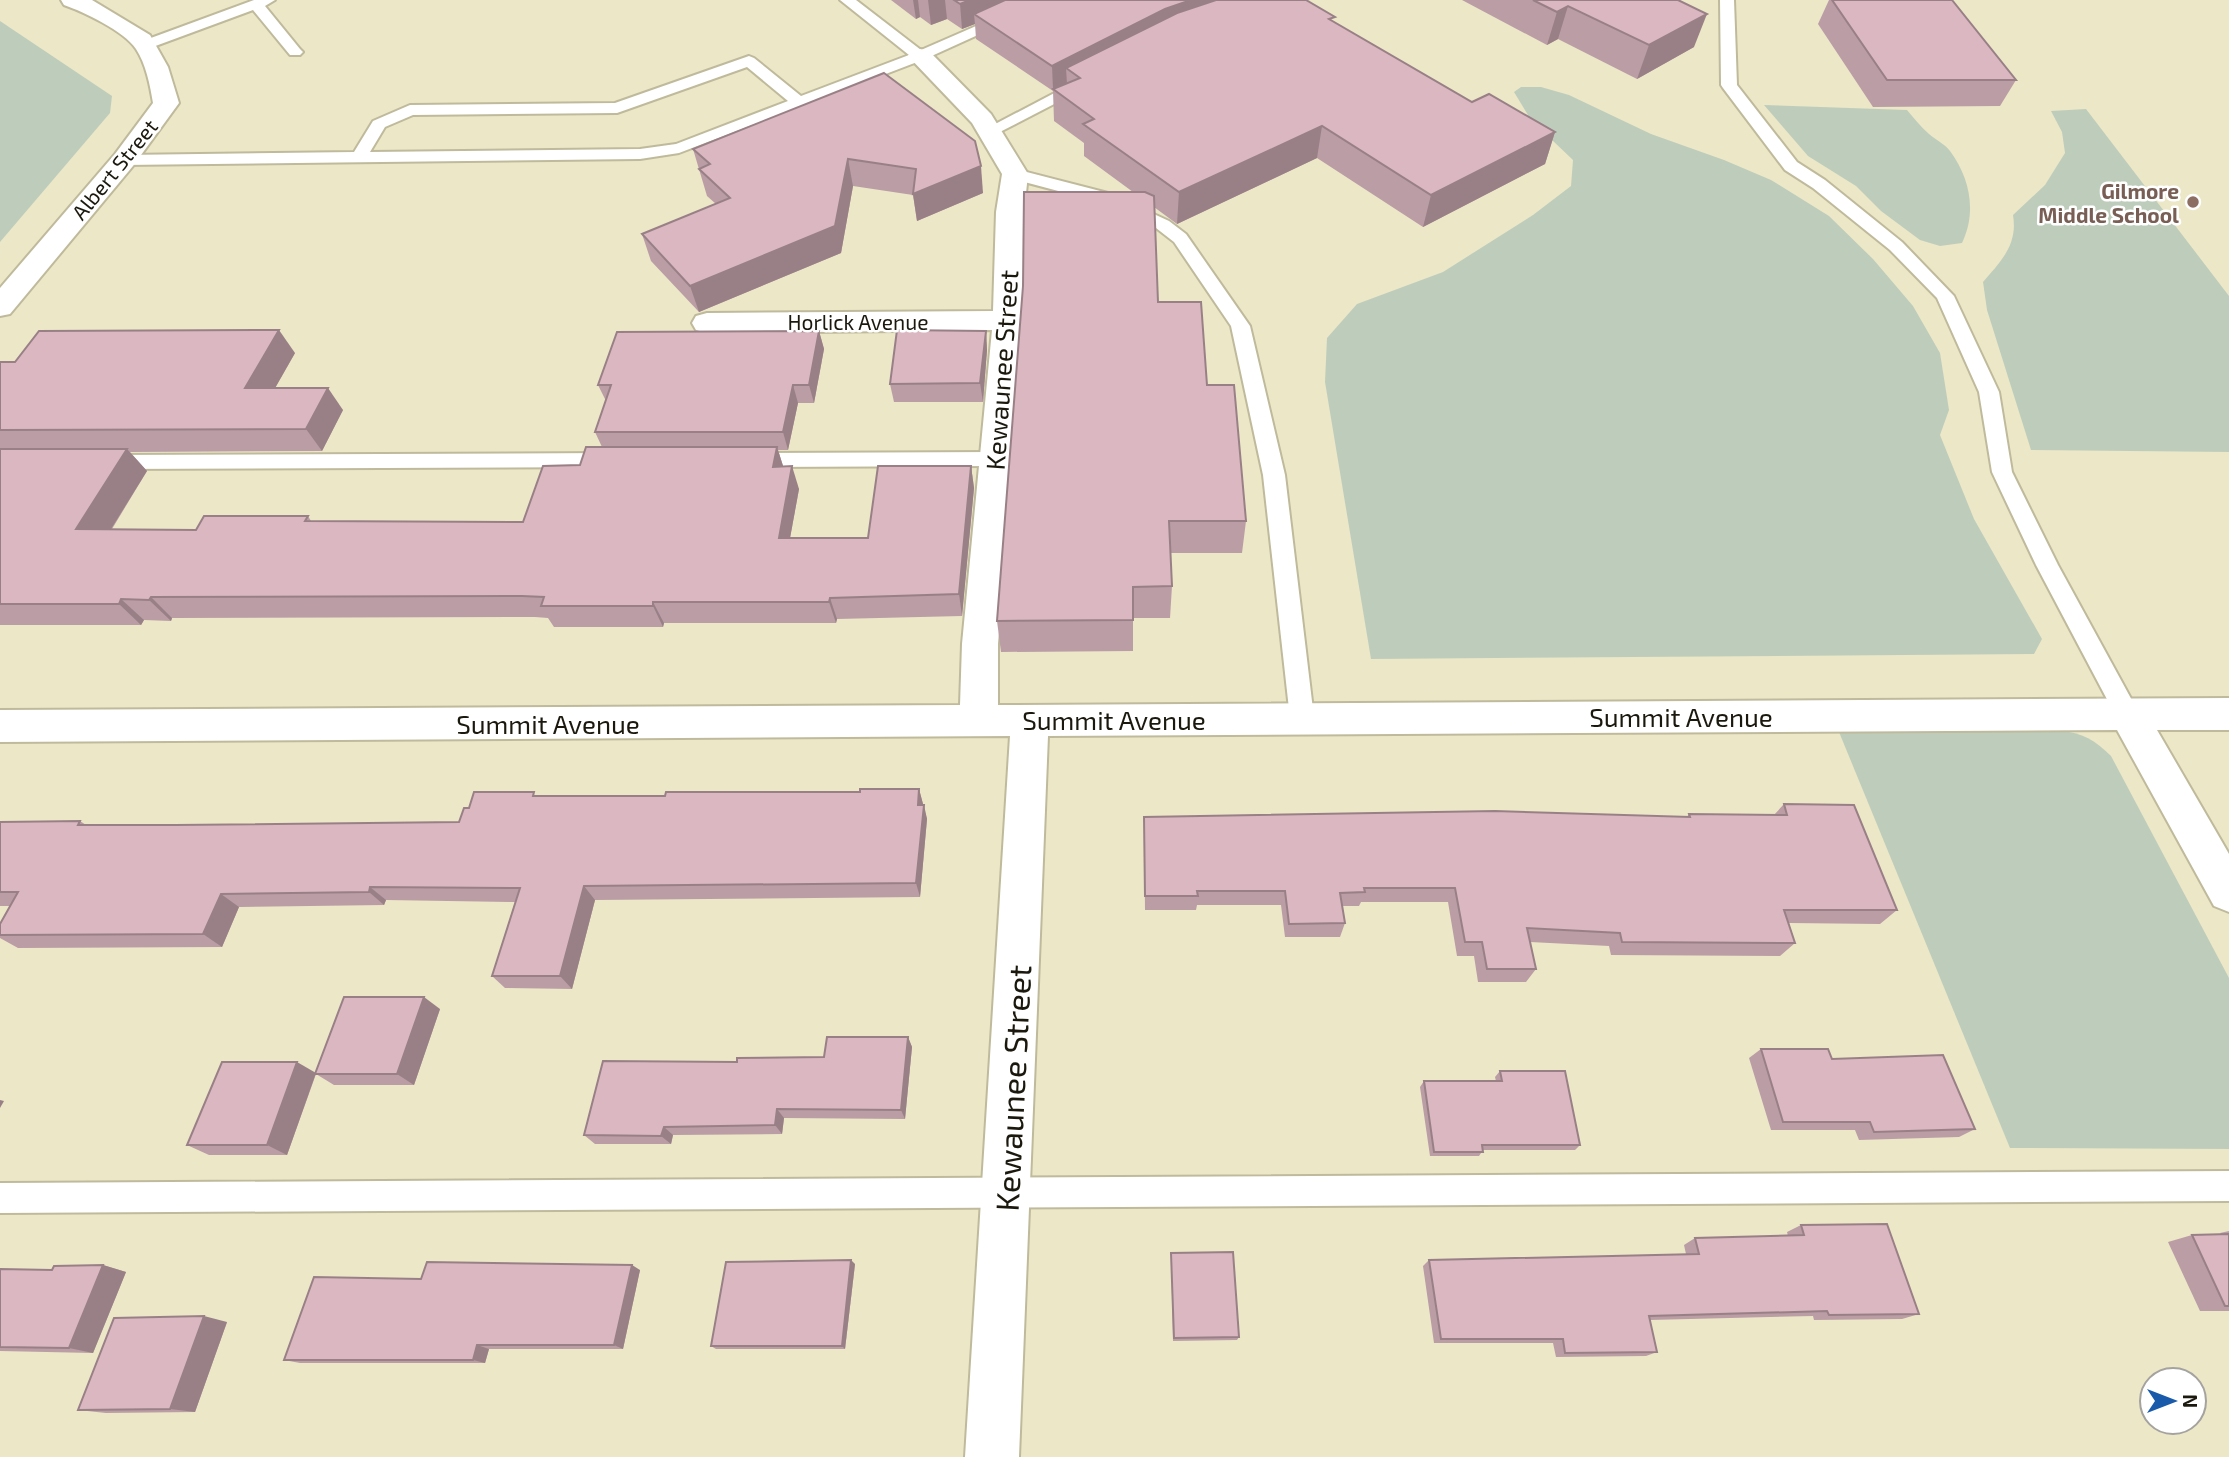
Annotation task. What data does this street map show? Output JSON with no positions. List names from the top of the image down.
{
  "streets": {
    "street": [
      "Albert Street",
      "Horlick Avenue",
      "Kewaunee Street",
      "Summit Avenue"
    ]
  },
  "crossings": [
    ["Horlick Avenue", "Kewaunee Street"],
    ["Kewaunee Street", "Summit Avenue"]
  ],
  "places": ["Gilmore Middle School"],
  "north": "right"
}
